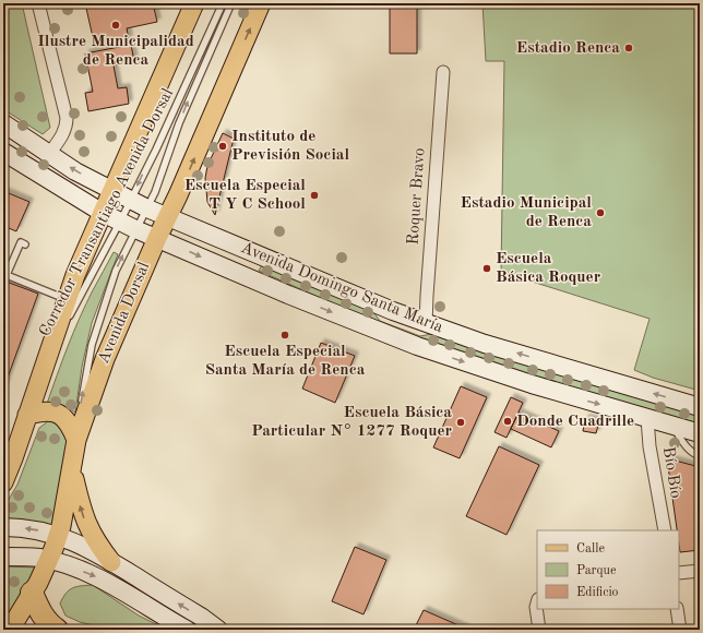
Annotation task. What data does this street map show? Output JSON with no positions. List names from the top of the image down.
{
  "streets": {
    "main road": ["Avenida Domingo Santa María", "Avenida Dorsal"],
    "street": ["Roquer Bravo", "Bío Bío"],
    "lane": ["Corredor Transantiago Avenida Dorsal"]
  },
  "crossings": [
    ["Roquer Bravo", "Avenida Domingo Santa María"],
    ["Corredor Transantiago Avenida Dorsal", "Avenida Domingo Santa María"],
    ["Corredor Transantiago Avenida Dorsal", "Avenida Dorsal"],
    ["Avenida Domingo Santa María", "Avenida Dorsal"],
    ["Avenida Domingo Santa María", "Bío Bío"]
  ],
  "places": [
    "Ilustre Municipalidad de Renca",
    "Estadio Renca",
    "Instituto de Previsión Social",
    "Escuela Especial T Y C School",
    "Estadio Municipal de Renca",
    "Escuela Básica Roquer",
    "Escuela Especial Santa María de Renca",
    "Donde Cuadrille",
    "Escuela Básica Particular N° 1277 Roquer"
  ],
  "legend": ["Calle", "Parque", "Edificio"]
}
